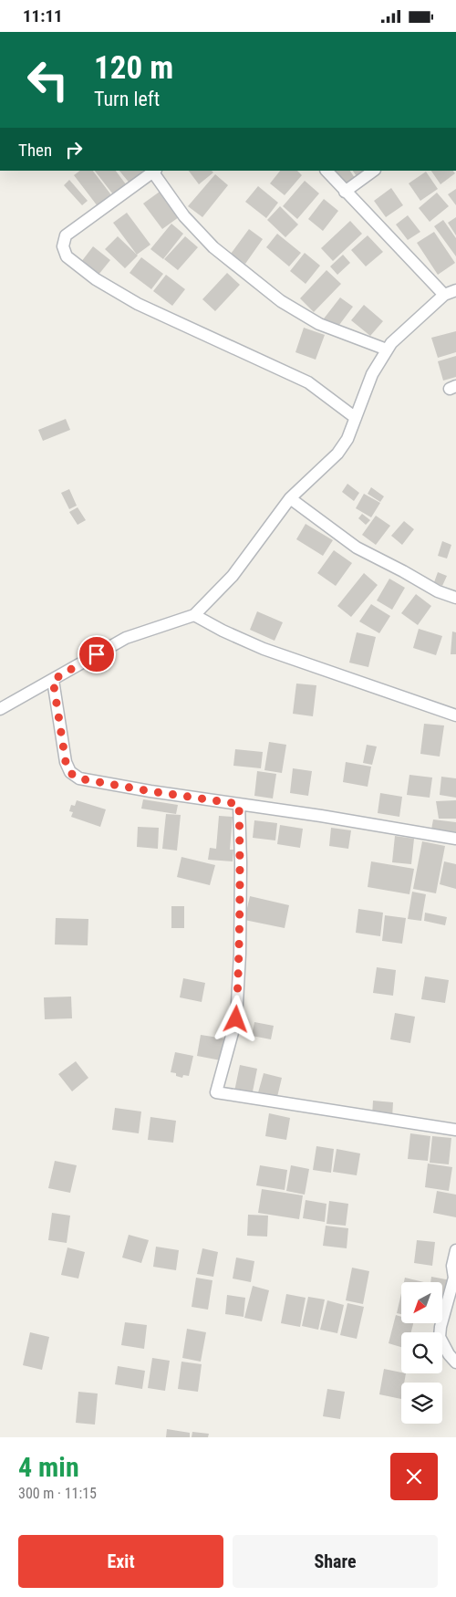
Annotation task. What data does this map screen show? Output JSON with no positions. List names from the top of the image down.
{
  "north": "bottom left",
  "page": {
    "status": "11:11",
    "turn": ["120 m", "Turn left"],
    "then": "Then",
    "heading": ["4 min", "300 m · 11:15"],
    "buttons": ["Exit", "Share"]
  }
}
